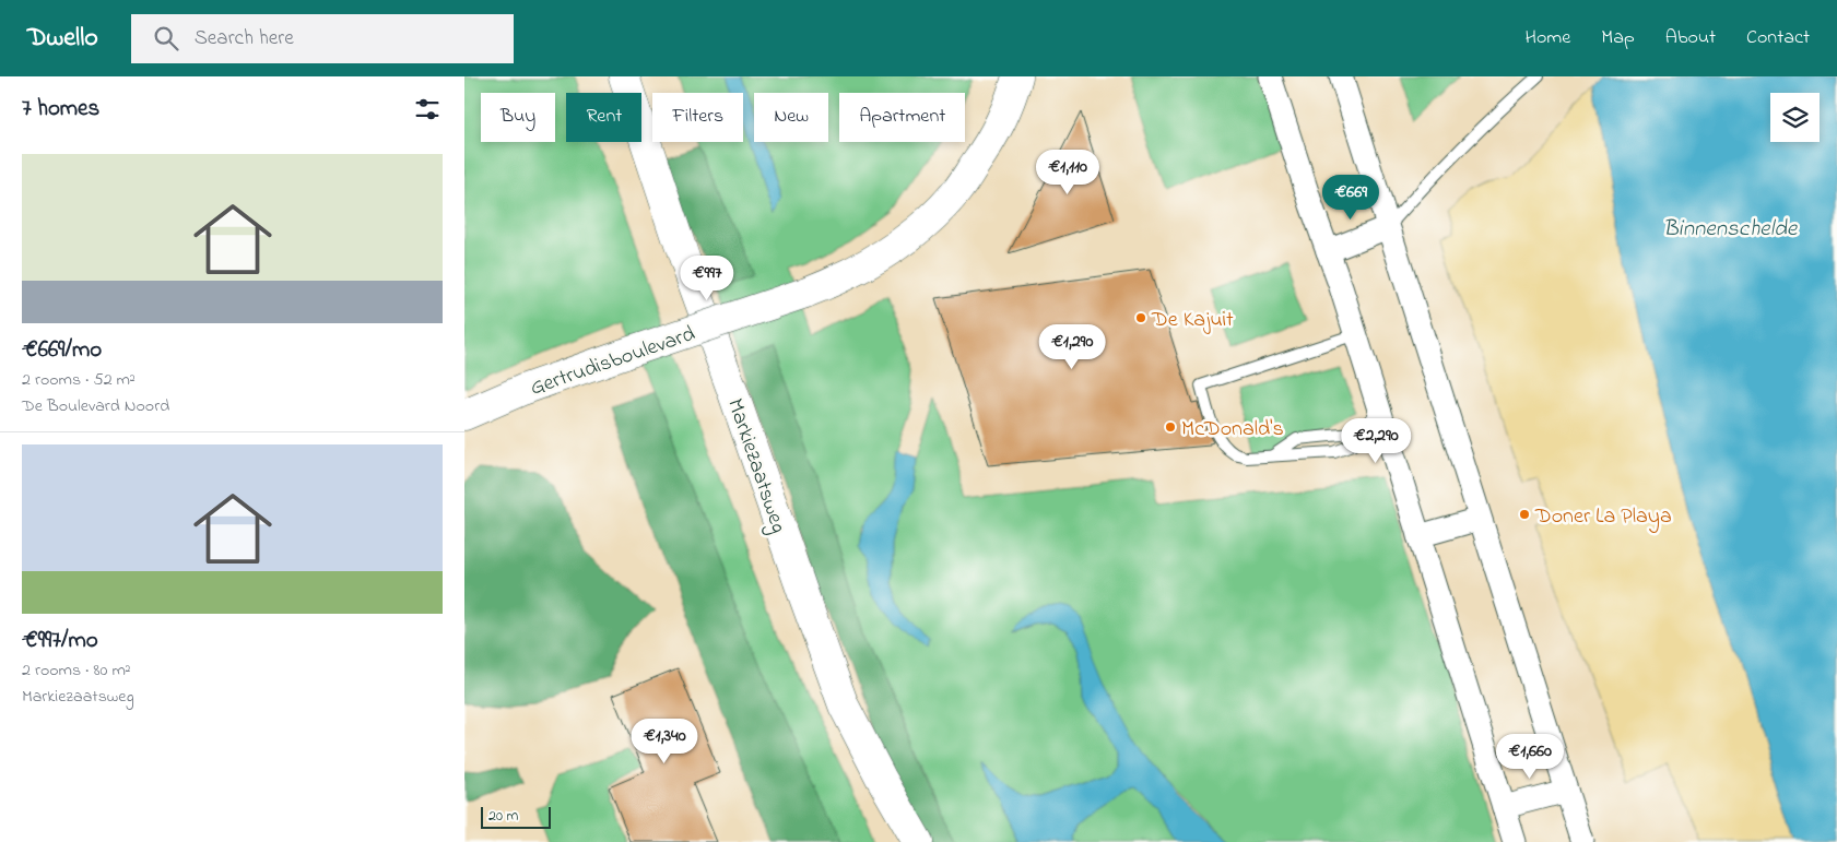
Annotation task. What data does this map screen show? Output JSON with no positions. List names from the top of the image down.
{
  "streets": {
    "main road": ["Gertrudisboulevard", "Markiezaatsweg"]
  },
  "water": ["Binnenschelde"],
  "places": ["De Kajuit", "McDonald's", "Doner La Playa"],
  "scale_bar": "20 m",
  "page": {
    "header": "Dwello",
    "search": "Search here",
    "nav": [
      "Home",
      "Map",
      "About",
      "Contact"
    ],
    "heading": "7 homes",
    "chip": [
      "Buy",
      "Rent",
      "Filters",
      "New",
      "Apartment"
    ],
    "list": [
      {
        "name": "€669/mo",
        "note": "2 rooms · 52 m² · De Boulevard Noord"
      },
      {
        "name": "€997/mo",
        "note": "2 rooms · 80 m² · Markiezaatsweg"
      }
    ],
    "price": [
      "€1,110",
      "€669",
      "€997",
      "€1,290",
      "€2,290",
      "€1,340",
      "€1,660"
    ],
    "scale": "20 m"
  }
}
